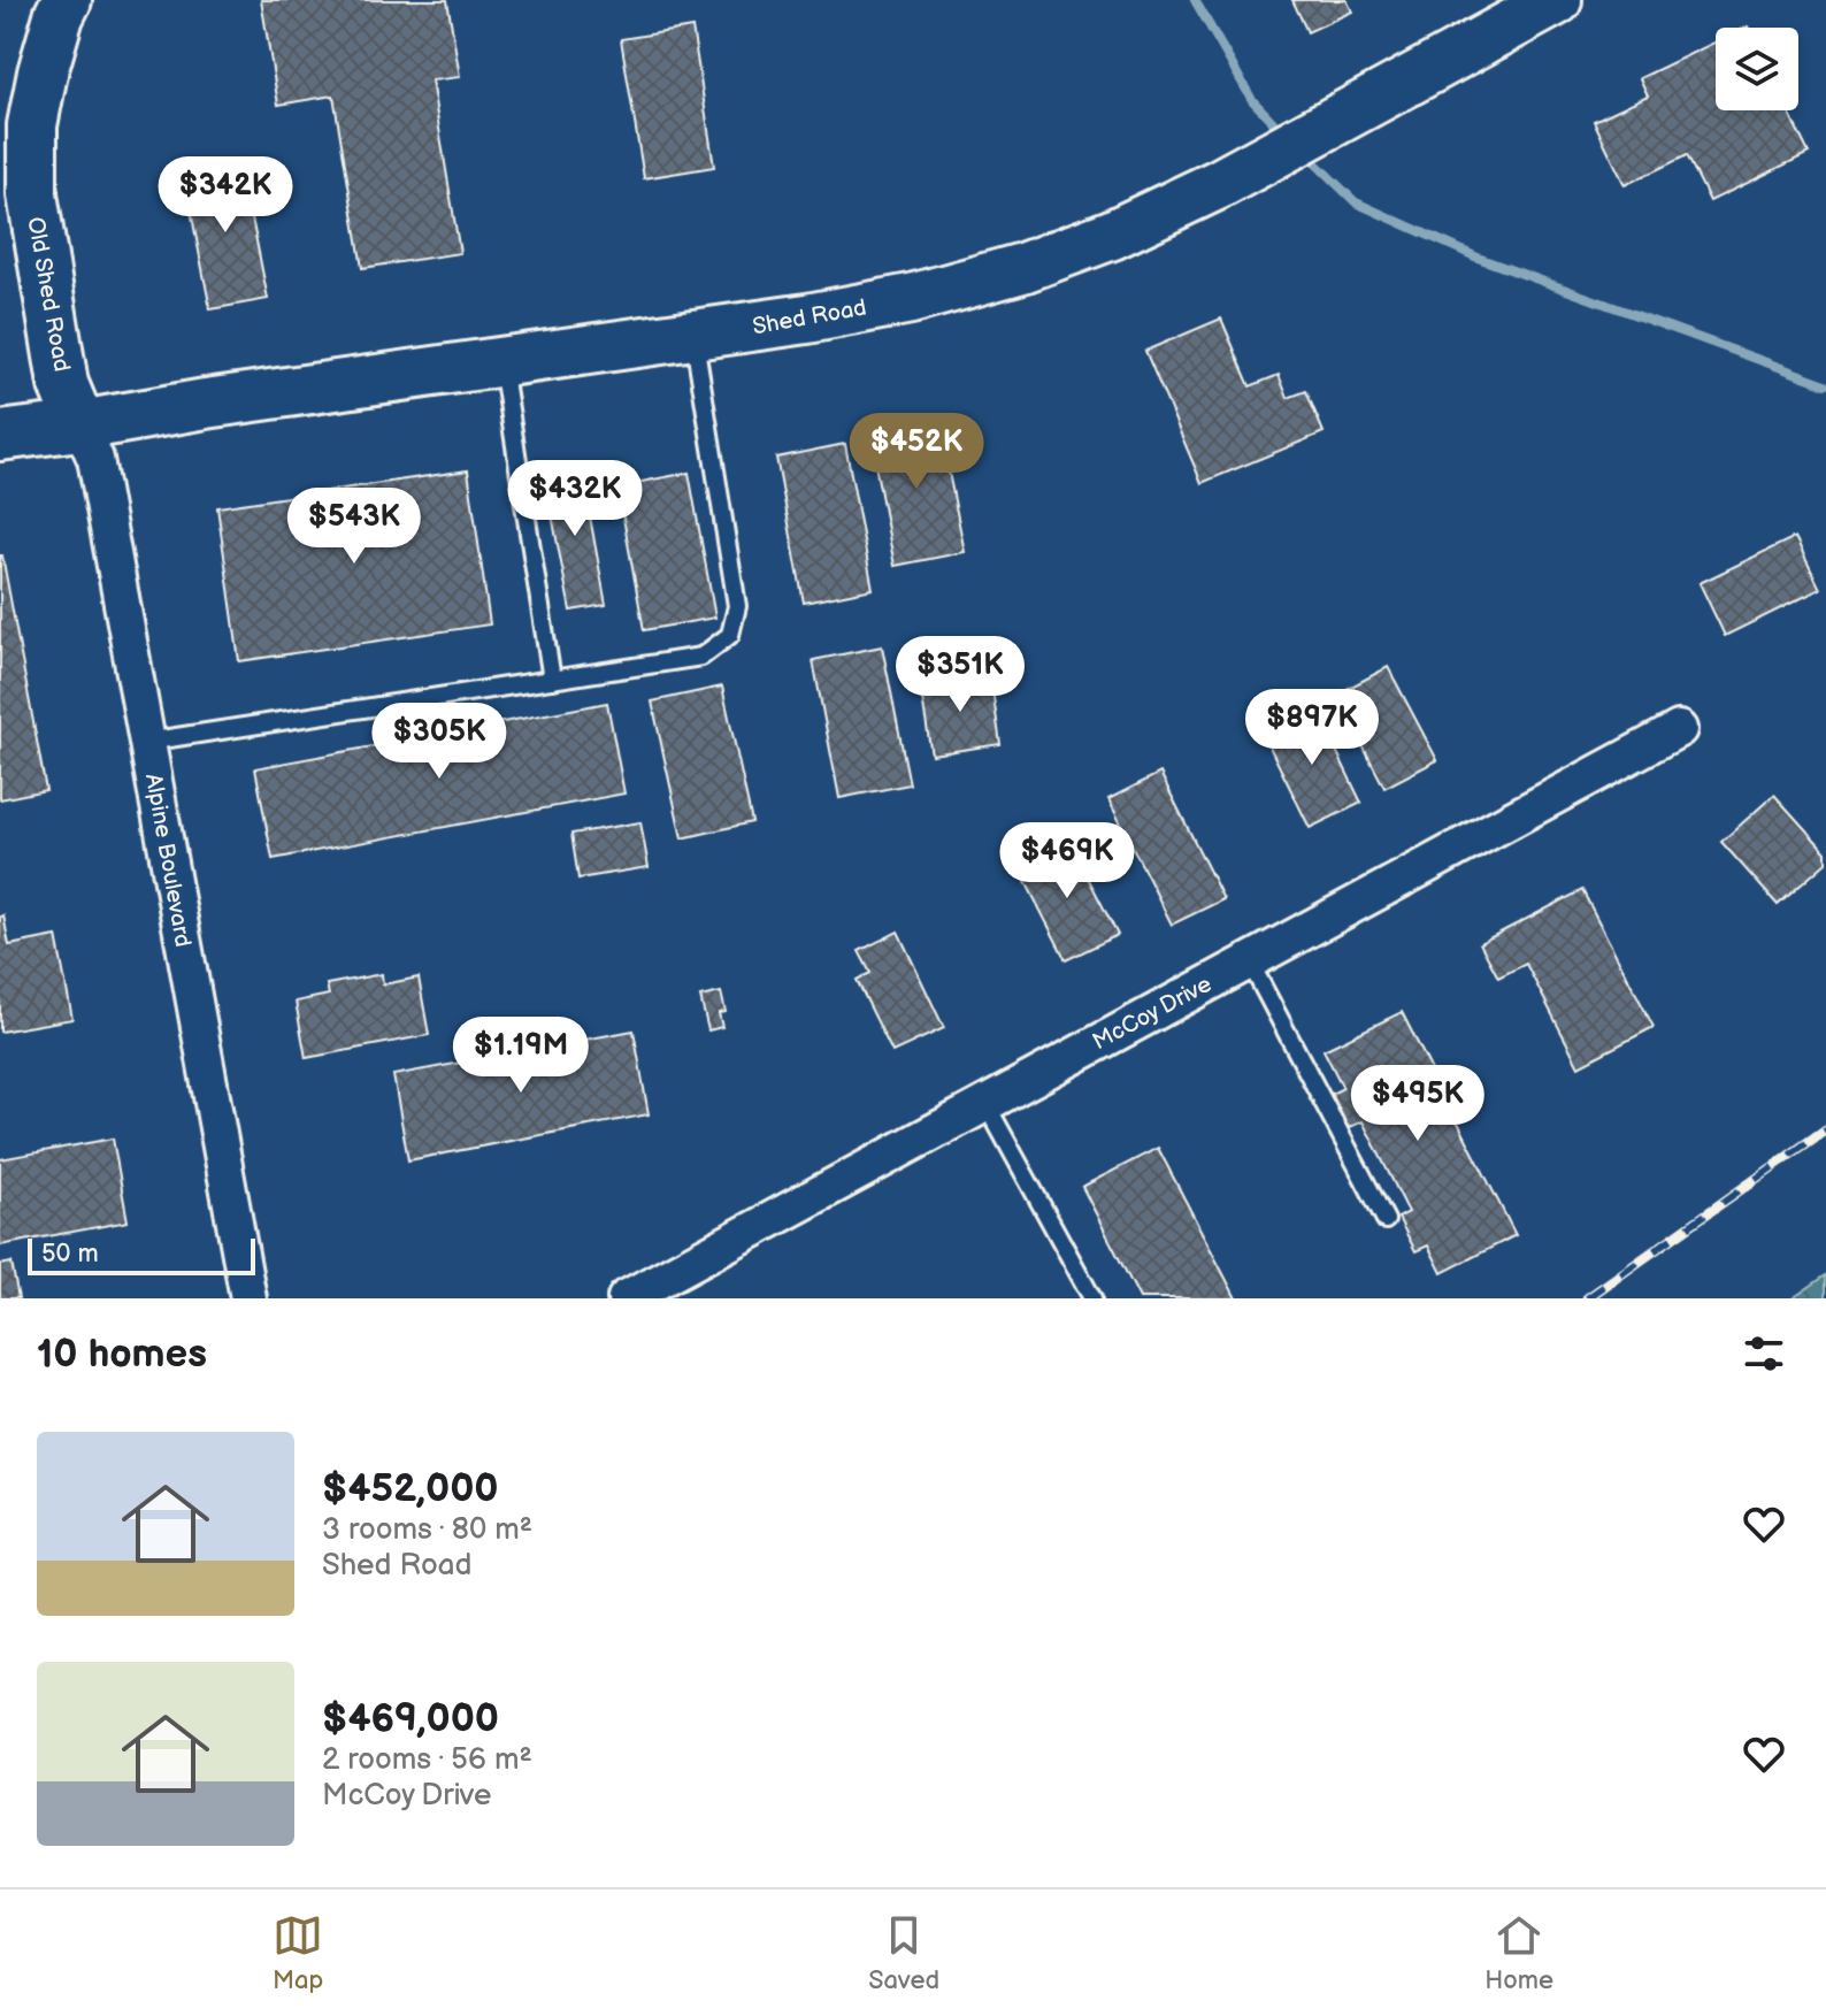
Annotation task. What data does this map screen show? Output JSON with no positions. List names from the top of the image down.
{
  "streets": {
    "street": [
      "Old Shed Road",
      "Shed Road",
      "Alpine Boulevard",
      "McCoy Drive"
    ]
  },
  "crossings": [
    ["Old Shed Road", "Shed Road"],
    ["Old Shed Road", "Alpine Boulevard"],
    ["Shed Road", "Alpine Boulevard"]
  ],
  "scale_bar": "50 m",
  "page": {
    "price": [
      "$342K",
      "$452K",
      "$432K",
      "$543K",
      "$351K",
      "$897K",
      "$305K",
      "$469K",
      "$1.19M",
      "$495K"
    ],
    "scale": "50 m",
    "heading": "10 homes",
    "list": [
      {
        "name": "$452,000",
        "note": "3 rooms · 80 m² · Shed Road"
      },
      {
        "name": "$469,000",
        "note": "2 rooms · 56 m² · McCoy Drive"
      }
    ],
    "tabs": ["Map", "Saved", "Home"]
  }
}
